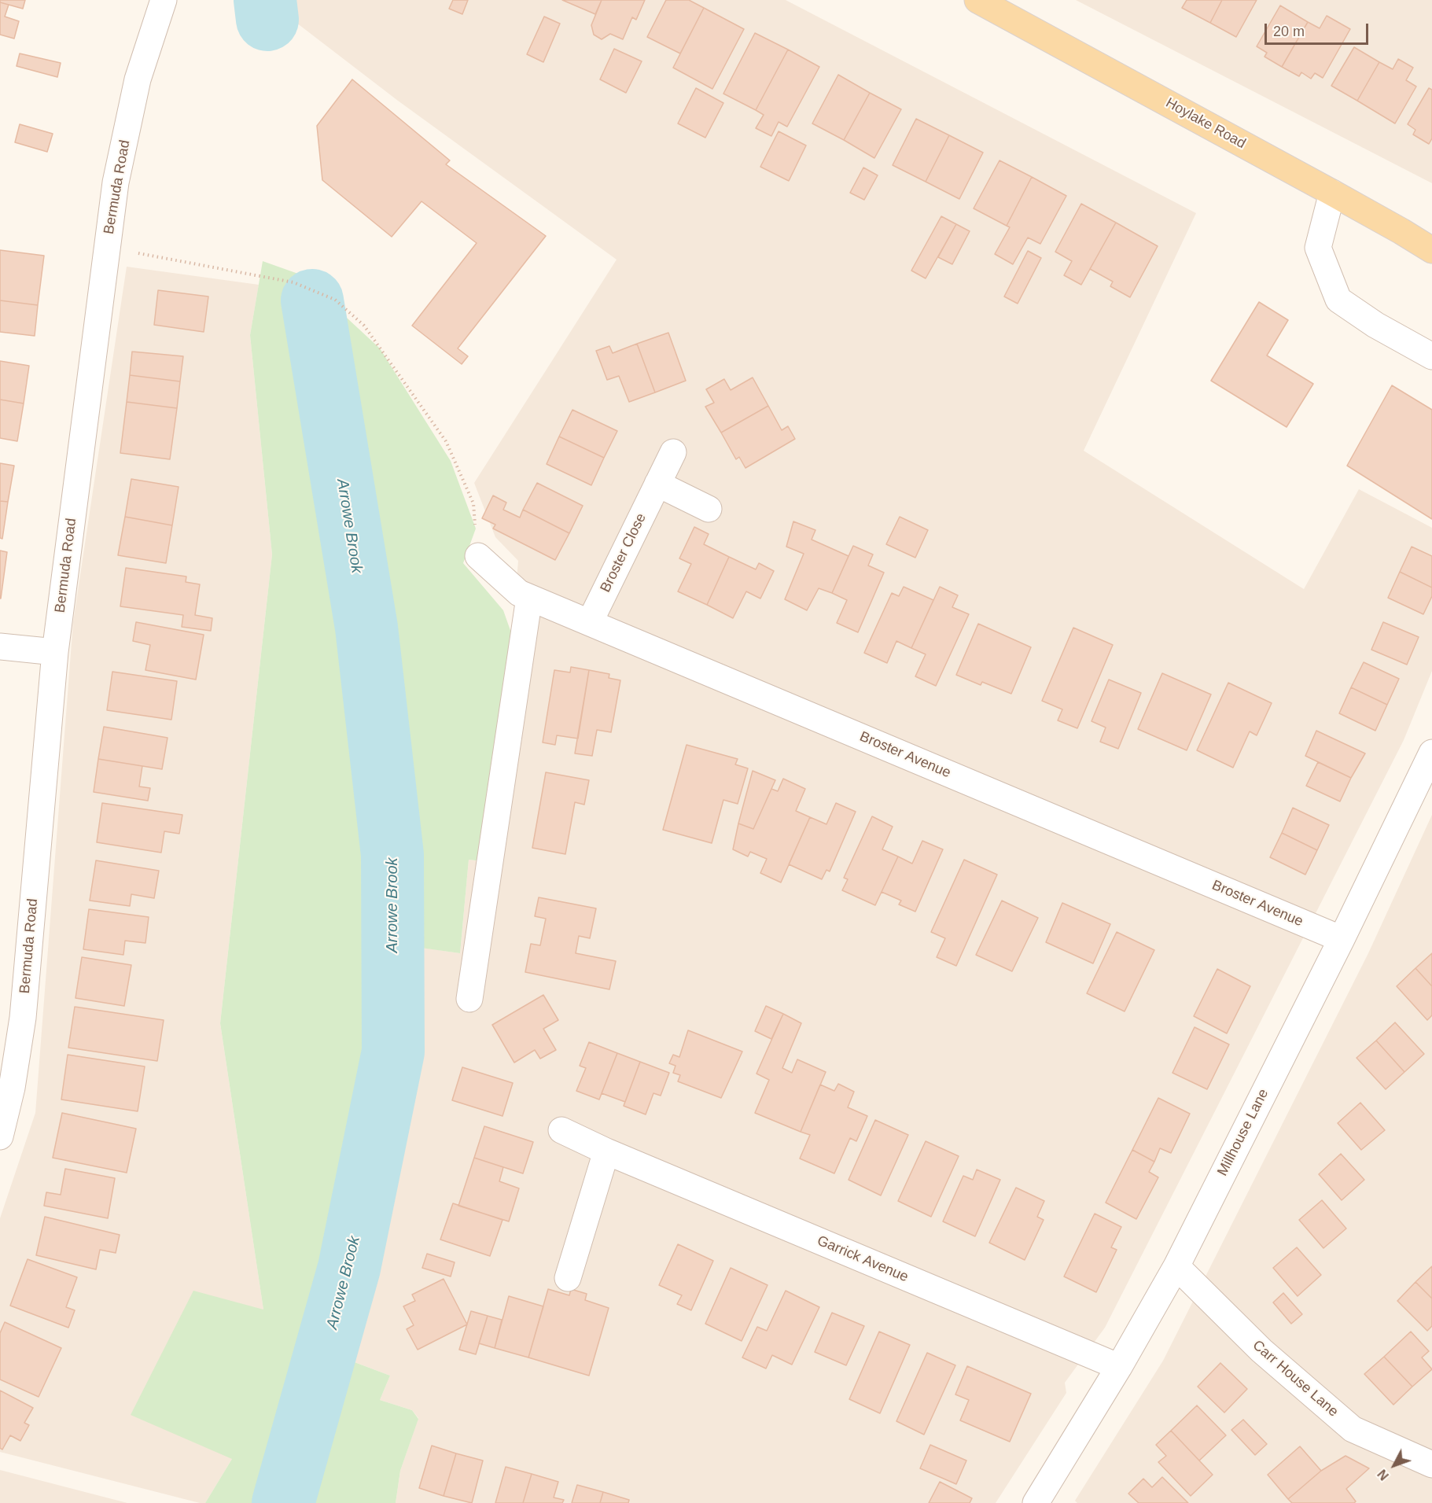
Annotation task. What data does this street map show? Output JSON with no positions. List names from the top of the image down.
{
  "streets": {
    "main road": ["Hoylake Road"],
    "street": [
      "Bermuda Road",
      "Broster Close",
      "Broster Avenue",
      "Millhouse Lane",
      "Garrick Avenue",
      "Carr House Lane"
    ]
  },
  "crossings": [
    ["Broster Close", "Broster Avenue"],
    ["Broster Avenue", "Millhouse Lane"],
    ["Millhouse Lane", "Garrick Avenue"],
    ["Millhouse Lane", "Carr House Lane"]
  ],
  "water": ["Arrowe Brook"],
  "scale_bar": "20 m",
  "north": "bottom left"
}
